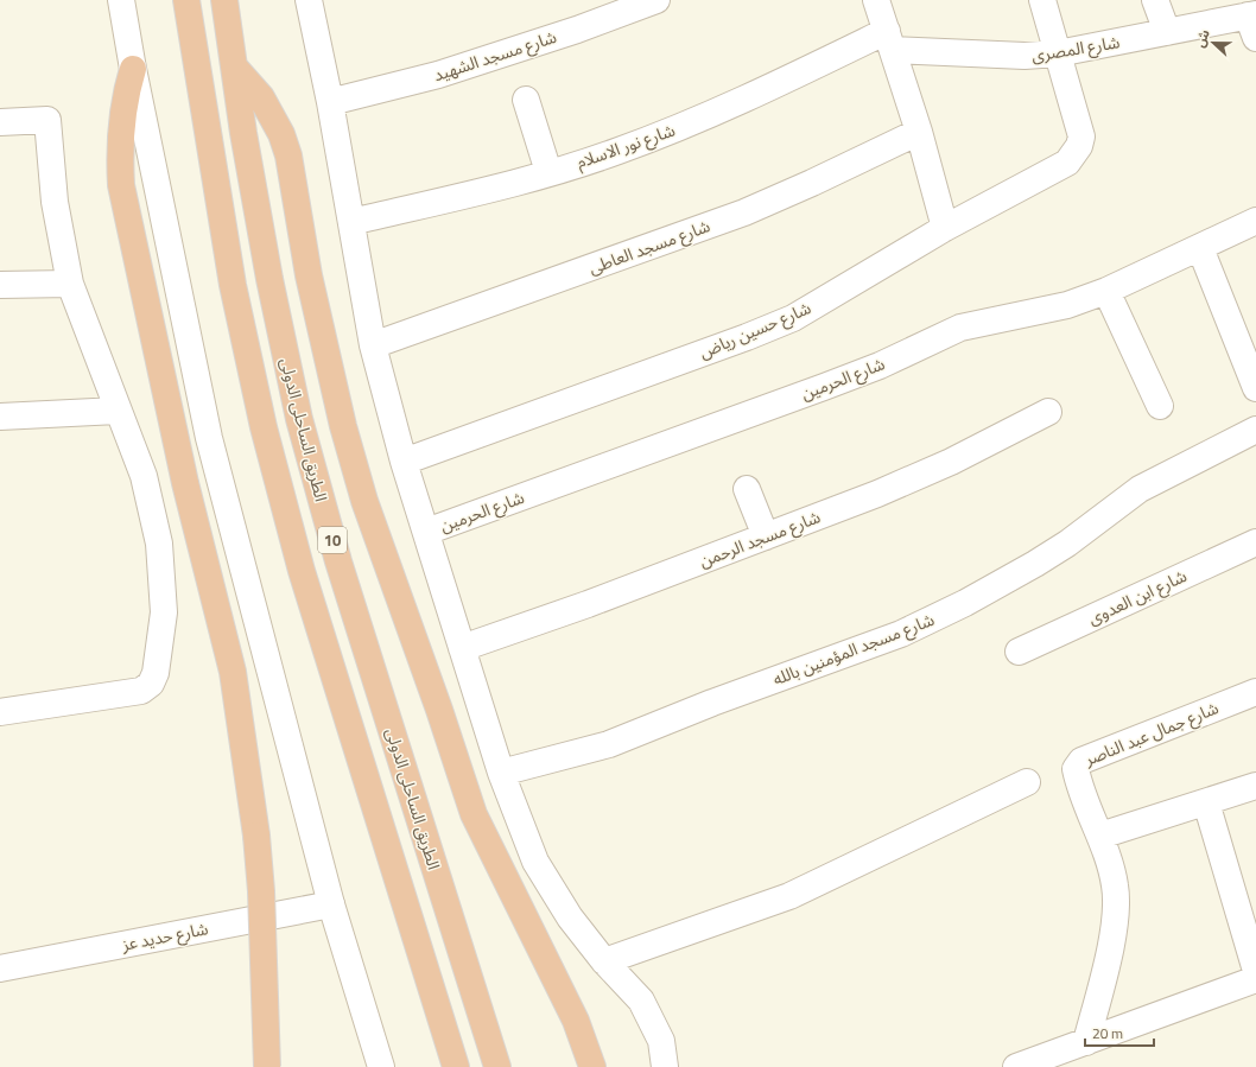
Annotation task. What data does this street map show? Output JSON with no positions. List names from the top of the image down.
{
  "streets": {
    "highway": ["الطريق الساحلى الدولى", "10"],
    "street": [
      "شارع المصرى",
      "شارع مسجد الشهيد",
      "شارع نور الاسلام",
      "شارع مسجد العاطى",
      "شارع حسين رياض",
      "شارع الحرمين",
      "شارع مسجد الرحمن",
      "شارع ابن العدوى",
      "شارع مسجد المؤمنين بالله",
      "شارع جمال عبد الناصر",
      "شارع حديد عز"
    ]
  },
  "crossings": [
    ["شارع المصرى", "شارع نور الاسلام"],
    ["شارع المصرى", "شارع حسين رياض"]
  ],
  "scale_bar": "20 m",
  "north": "left"
}
